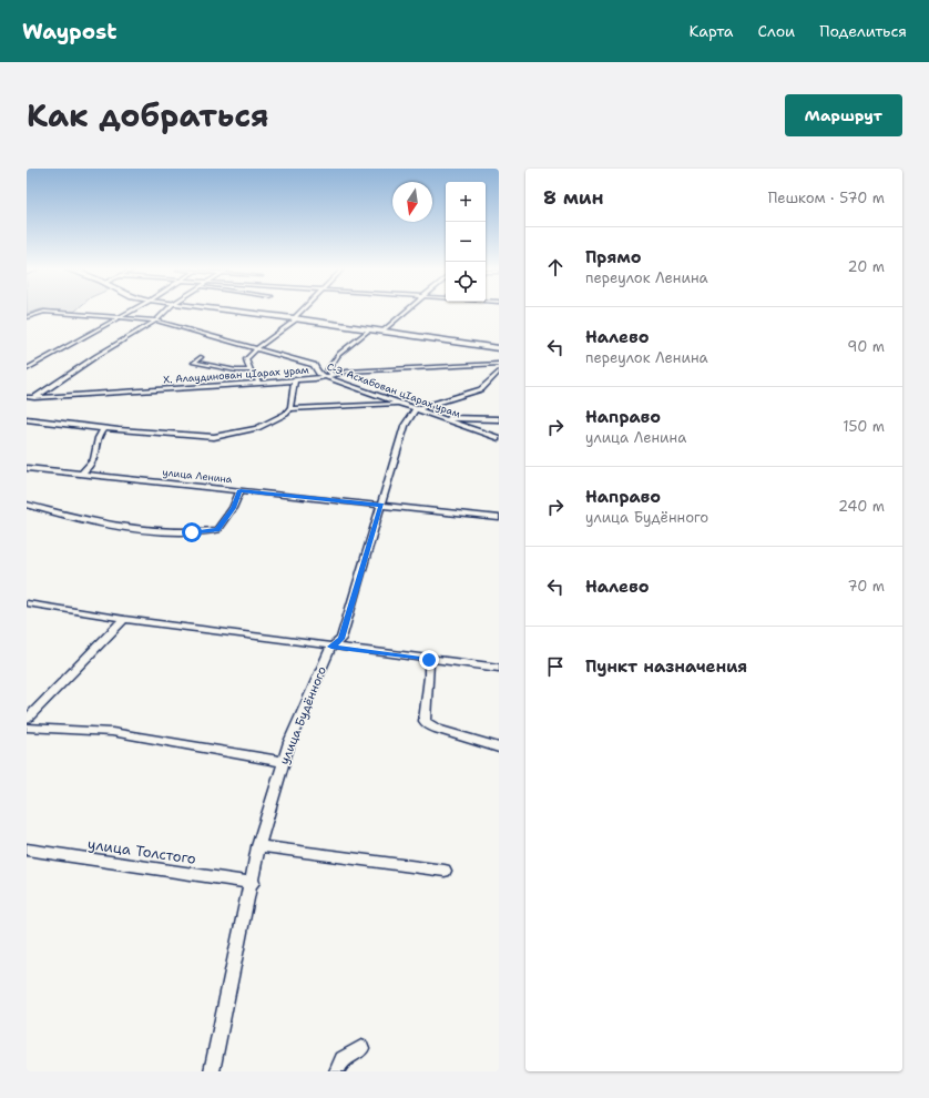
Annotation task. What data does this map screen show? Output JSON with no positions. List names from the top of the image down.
{
  "streets": {
    "street": [
      "Х. Алаудинован цIарах урам",
      "С-Э. Асхабован цIарах урам",
      "улица Ленина",
      "улица Будённого",
      "улица Толстого"
    ]
  },
  "crossings": [
    ["Х. Алаудинован цIарах урам", "С-Э. Асхабован цIарах урам"],
    ["С-Э. Асхабован цIарах урам", "улица Будённого"],
    ["улица Ленина", "улица Будённого"],
    ["улица Будённого", "улица Толстого"]
  ],
  "north": "bottom",
  "page": {
    "header": "Waypost",
    "nav": ["Карта", "Слои", "Поделиться"],
    "title": "Как добраться",
    "buttons": "Маршрут",
    "heading": ["8 мин", "Пешком · 570 m"],
    "map_buttons": ["+", "−"],
    "list": [
      ["Прямо", "переулок Ленина", "20 m"],
      ["Налево", "переулок Ленина", "90 m"],
      ["Направо", "улица Ленина", "150 m"],
      ["Направо", "улица Будённого", "240 m"],
      ["Налево", "70 m"],
      "Пункт назначения"
    ]
  }
}
